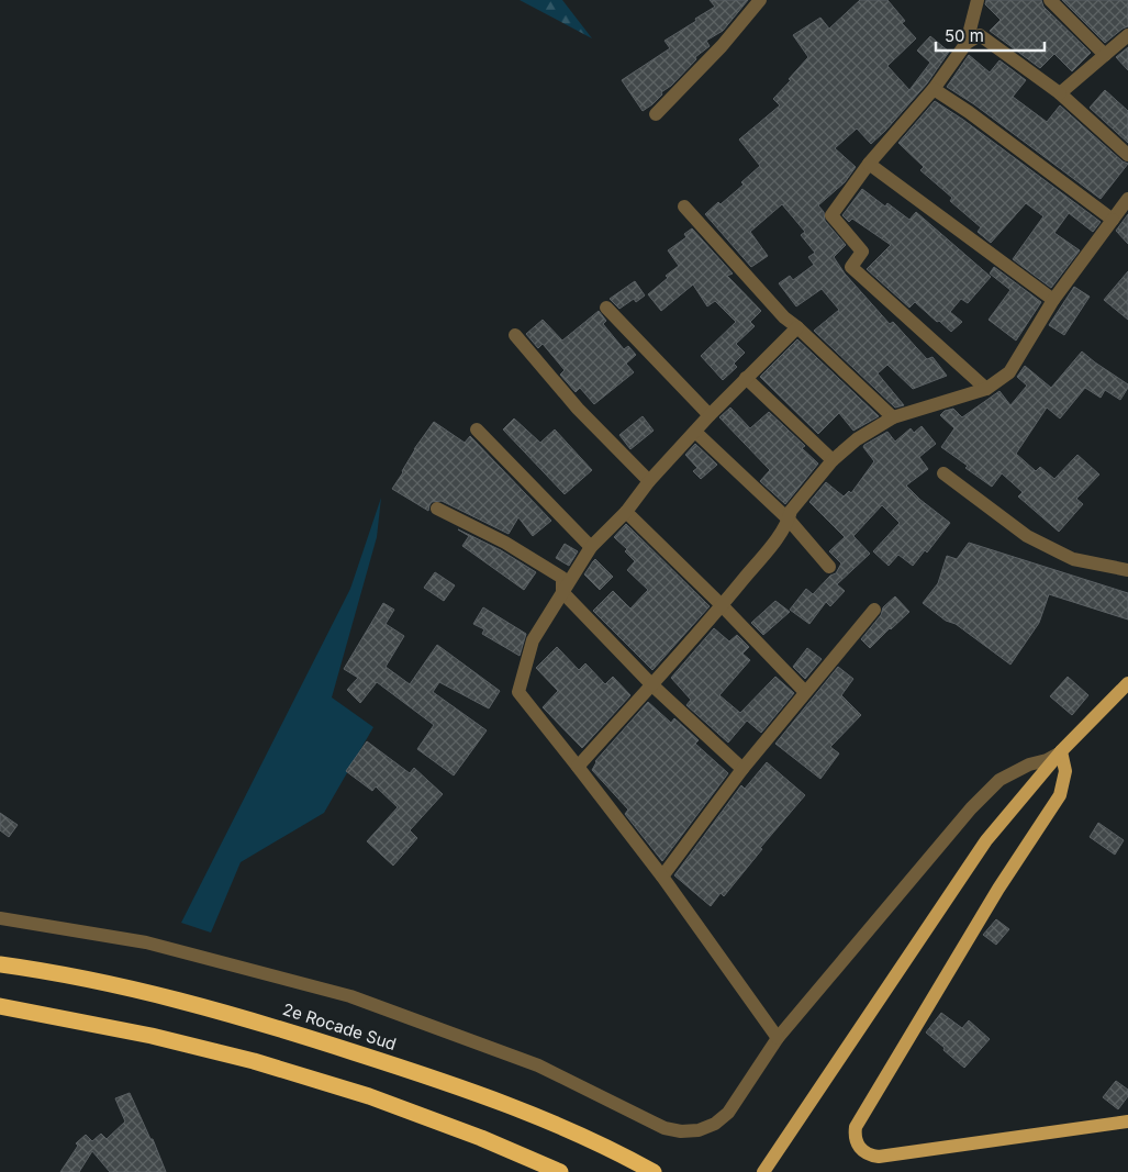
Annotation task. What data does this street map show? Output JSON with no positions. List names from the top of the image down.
{
  "streets": {
    "highway": ["2e Rocade Sud"]
  },
  "scale_bar": "50 m"
}
